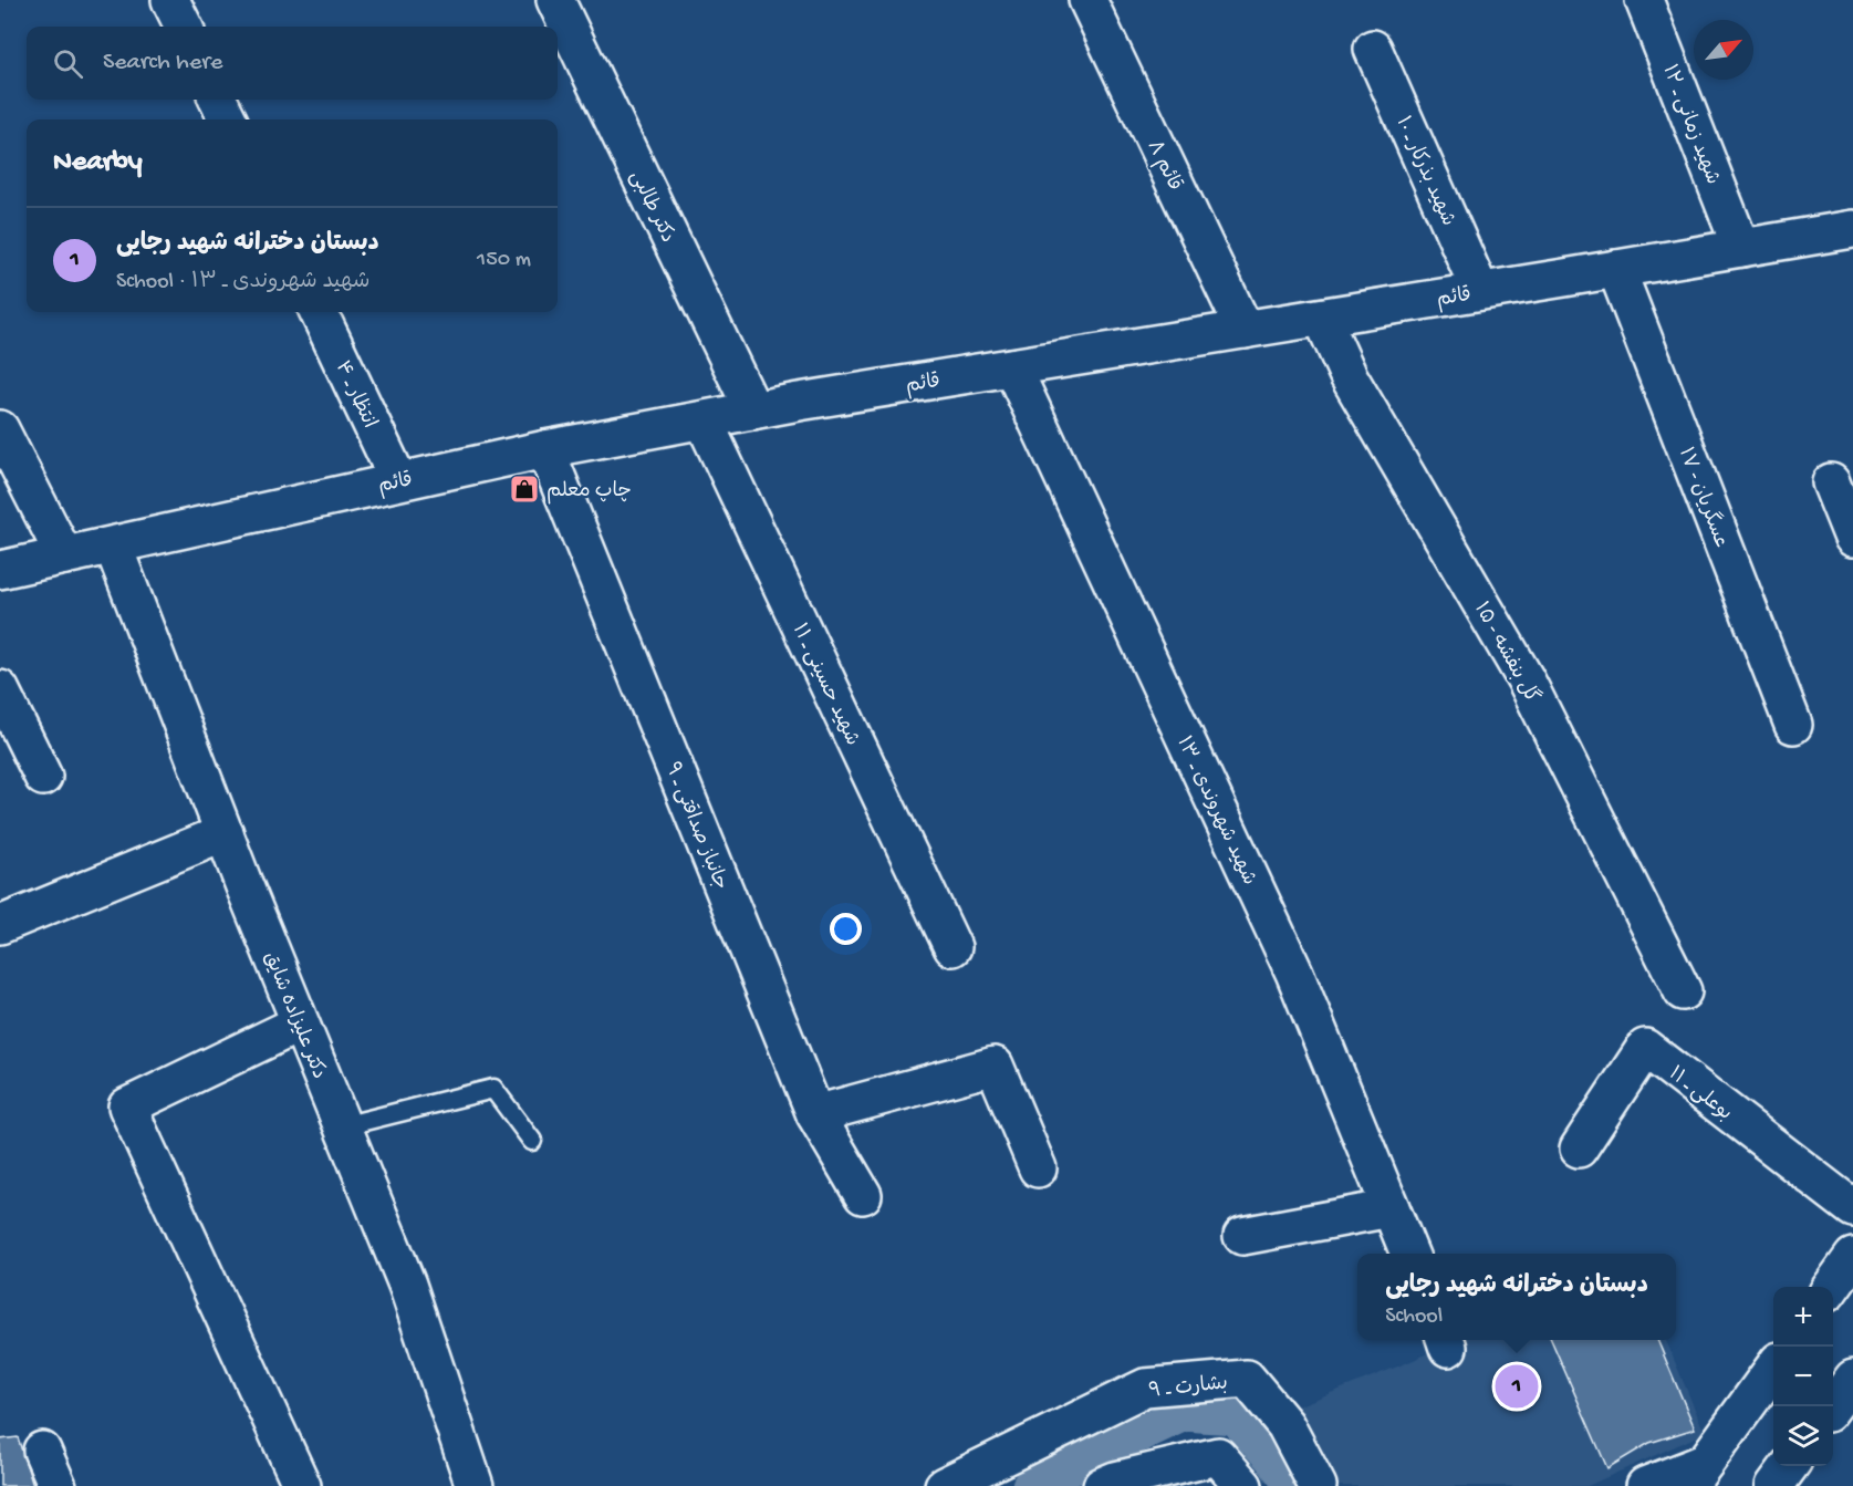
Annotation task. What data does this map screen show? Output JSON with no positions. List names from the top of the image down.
{
  "streets": {
    "street": [
      "شهید زمانی ـ ۱۲",
      "قائم ۸",
      "شهید بذرکار ـ ۱۰",
      "دکتر طالبی",
      "قائم",
      "انتظار ـ ۴",
      "عسگریان - ۱۷",
      "گل بنفشه - ۱۵",
      "شهید حسینی ـ ۱۱",
      "شهید شهروندی ـ ۱۳",
      "جانباز صداقتی ـ ۹",
      "دکتر علیزاده شایق",
      "بوعلی ـ ۱۱",
      "بشارت ـ ۹"
    ]
  },
  "crossings": [
    ["شهید زمانی ـ ۱۲", "قائم"],
    ["قائم ۸", "قائم"],
    ["شهید بذرکار ـ ۱۰", "قائم"],
    ["دکتر طالبی", "قائم"],
    ["قائم", "انتظار ـ ۴"],
    ["قائم", "عسگریان - ۱۷"],
    ["قائم", "گل بنفشه - ۱۵"],
    ["قائم", "شهید حسینی ـ ۱۱"],
    ["قائم", "شهید شهروندی ـ ۱۳"],
    ["قائم", "جانباز صداقتی ـ ۹"],
    ["قائم", "دکتر علیزاده شایق"]
  ],
  "places": {
    "shop": ["چاپ معلم"]
  },
  "north": "top right",
  "page": {
    "search": "Search here",
    "heading": "Nearby",
    "list": [
      {
        "mark": "1",
        "name": "دبستان دخترانه شهید رجایی",
        "note": "School · شهید شهروندی ـ ۱۳",
        "value": "150 m"
      }
    ],
    "popup": ["دبستان دخترانه شهید رجایی", "School"],
    "map_buttons": ["+", "−"],
    "pins": "1"
  }
}
